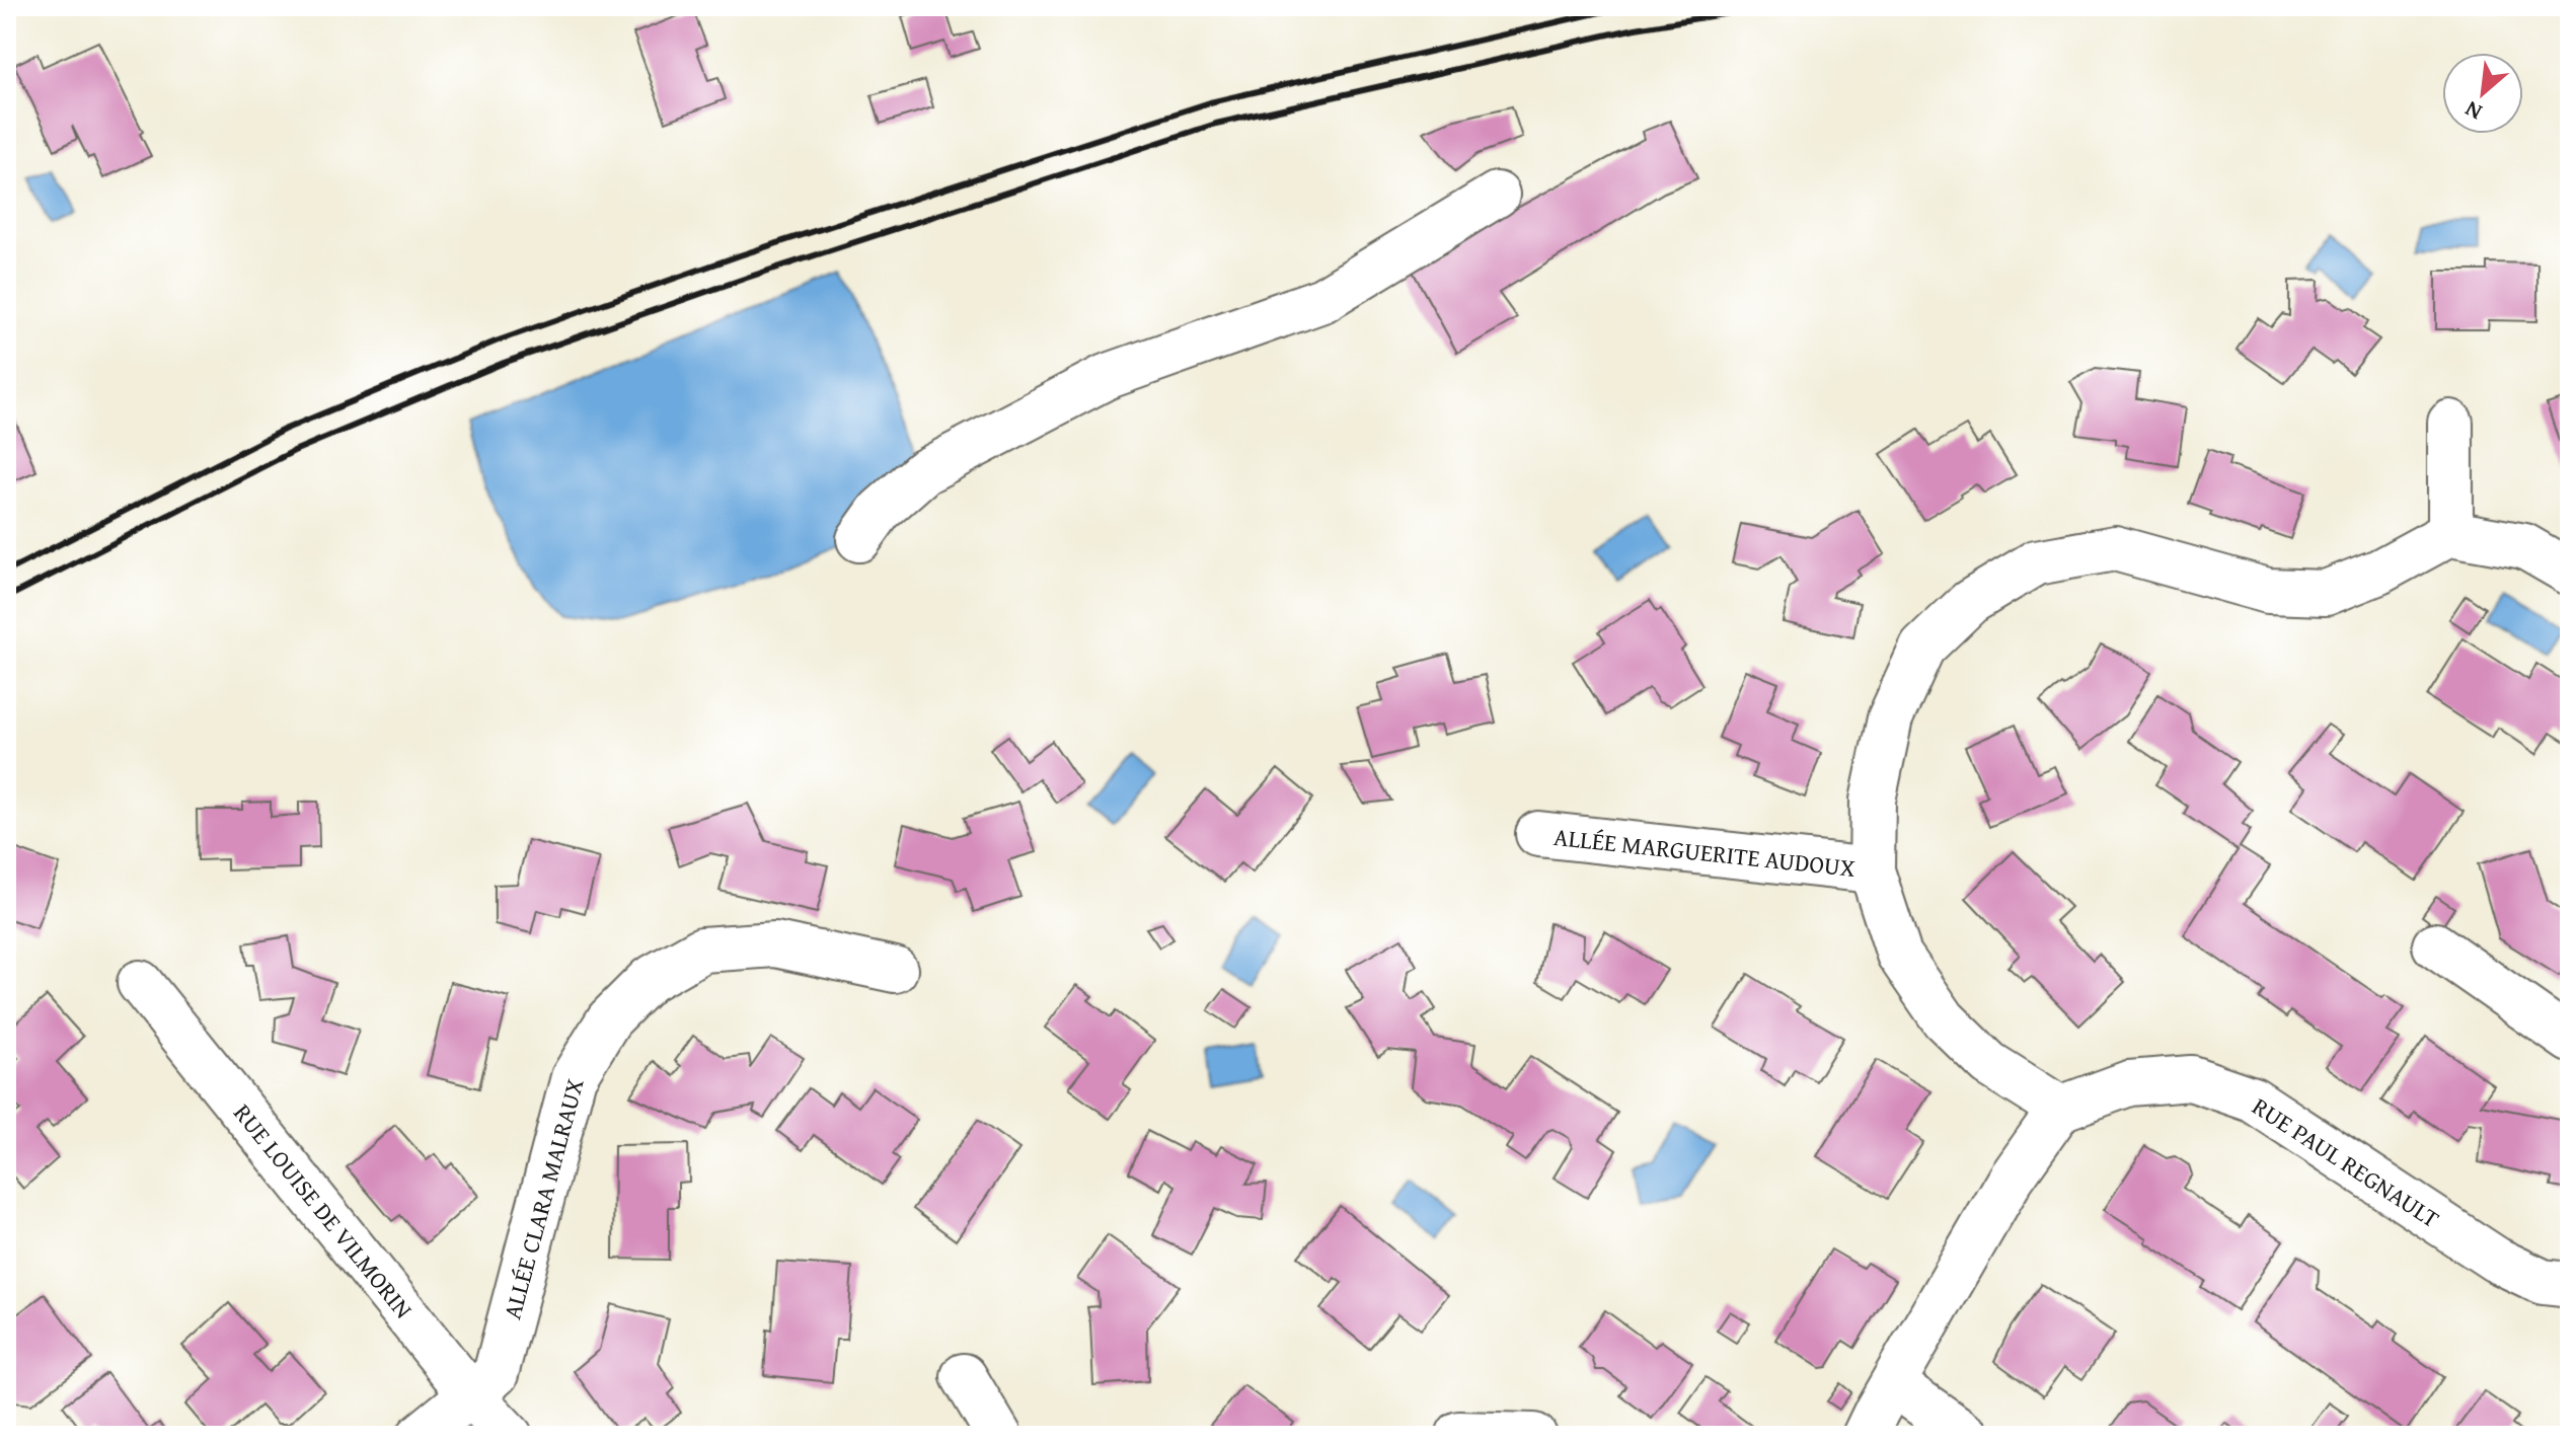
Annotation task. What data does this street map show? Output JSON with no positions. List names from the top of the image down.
{
  "streets": {
    "street": [
      "ALLÉE MARGUERITE AUDOUX",
      "RUE PAUL REGNAULT",
      "ALLÉE CLARA MALRAUX",
      "RUE LOUISE DE VILMORIN"
    ]
  },
  "crossings": [
    ["ALLÉE CLARA MALRAUX", "RUE LOUISE DE VILMORIN"]
  ],
  "north": "bottom left"
}
